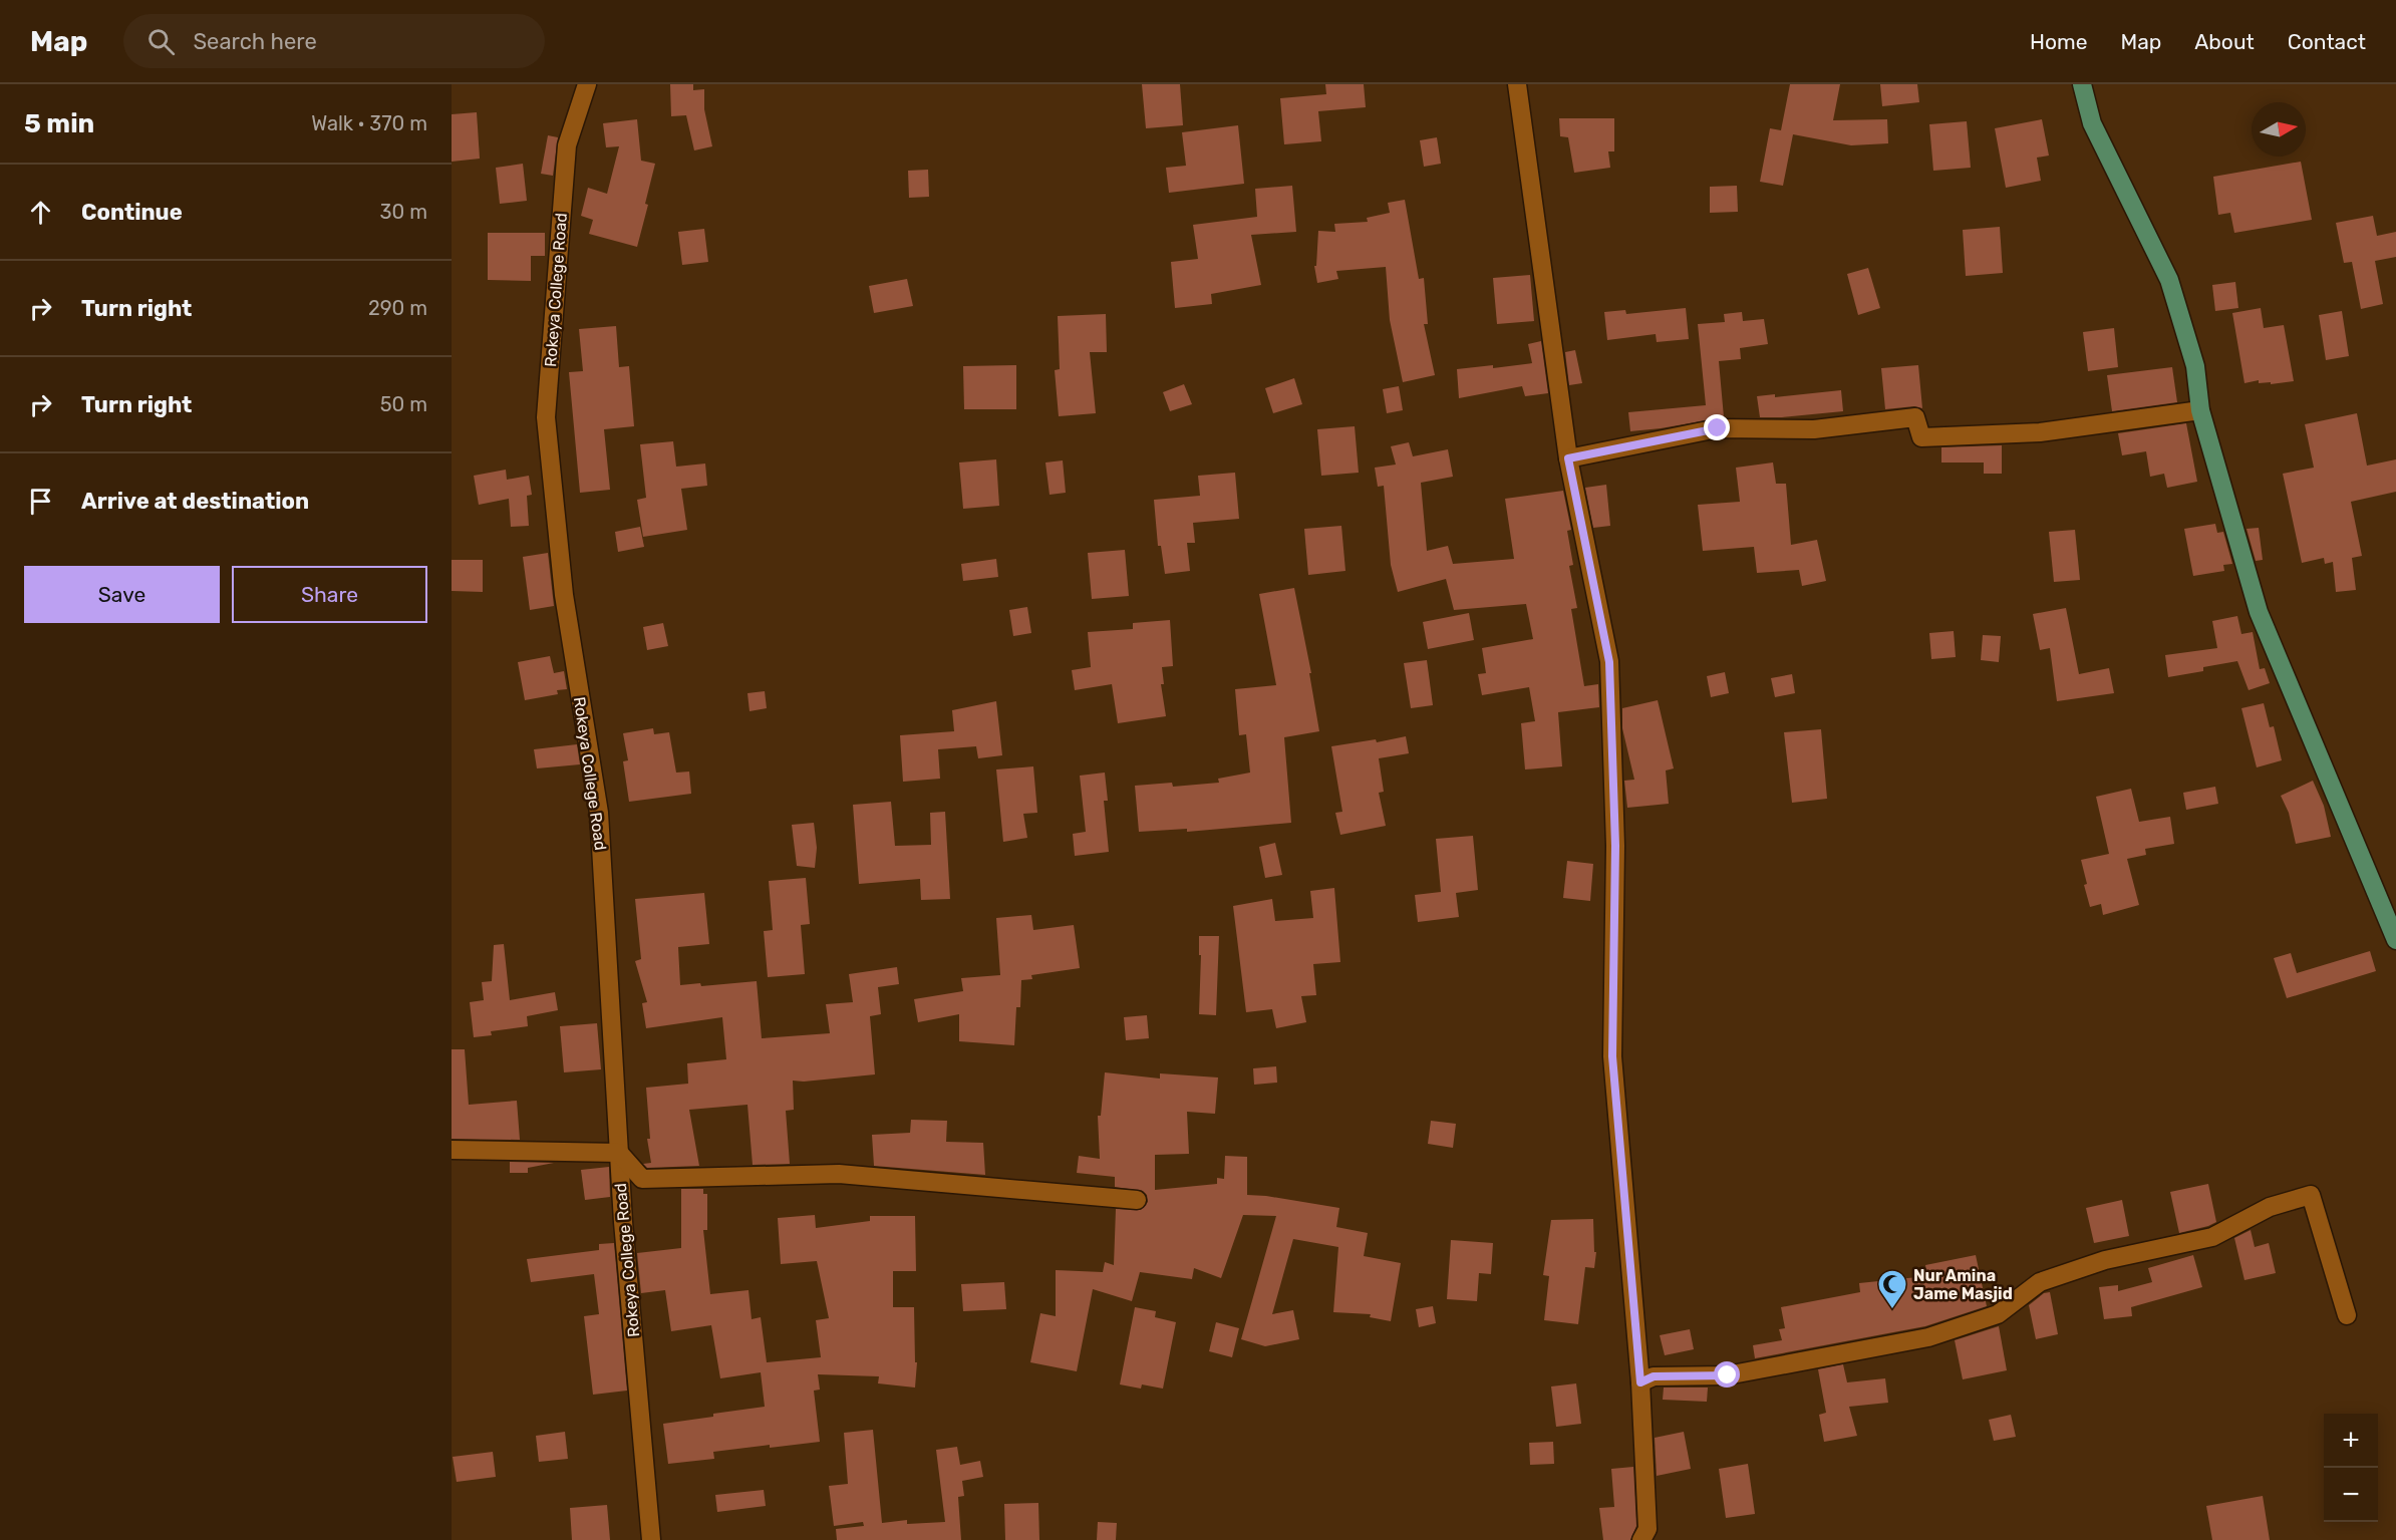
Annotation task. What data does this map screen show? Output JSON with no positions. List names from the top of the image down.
{
  "streets": {
    "street": ["Rokeya College Road"]
  },
  "places": {
    "mosque": ["Nur Amina Jame Masjid"]
  },
  "north": "right",
  "page": {
    "header": "Map",
    "search": "Search here",
    "nav": [
      "Home",
      "Map",
      "About",
      "Contact"
    ],
    "heading": ["5 min", "Walk · 370 m"],
    "list": [
      ["Continue", "30 m"],
      ["Turn right", "290 m"],
      ["Turn right", "50 m"],
      "Arrive at destination"
    ],
    "buttons": ["Save", "Share"],
    "map_buttons": ["+", "−"]
  }
}
